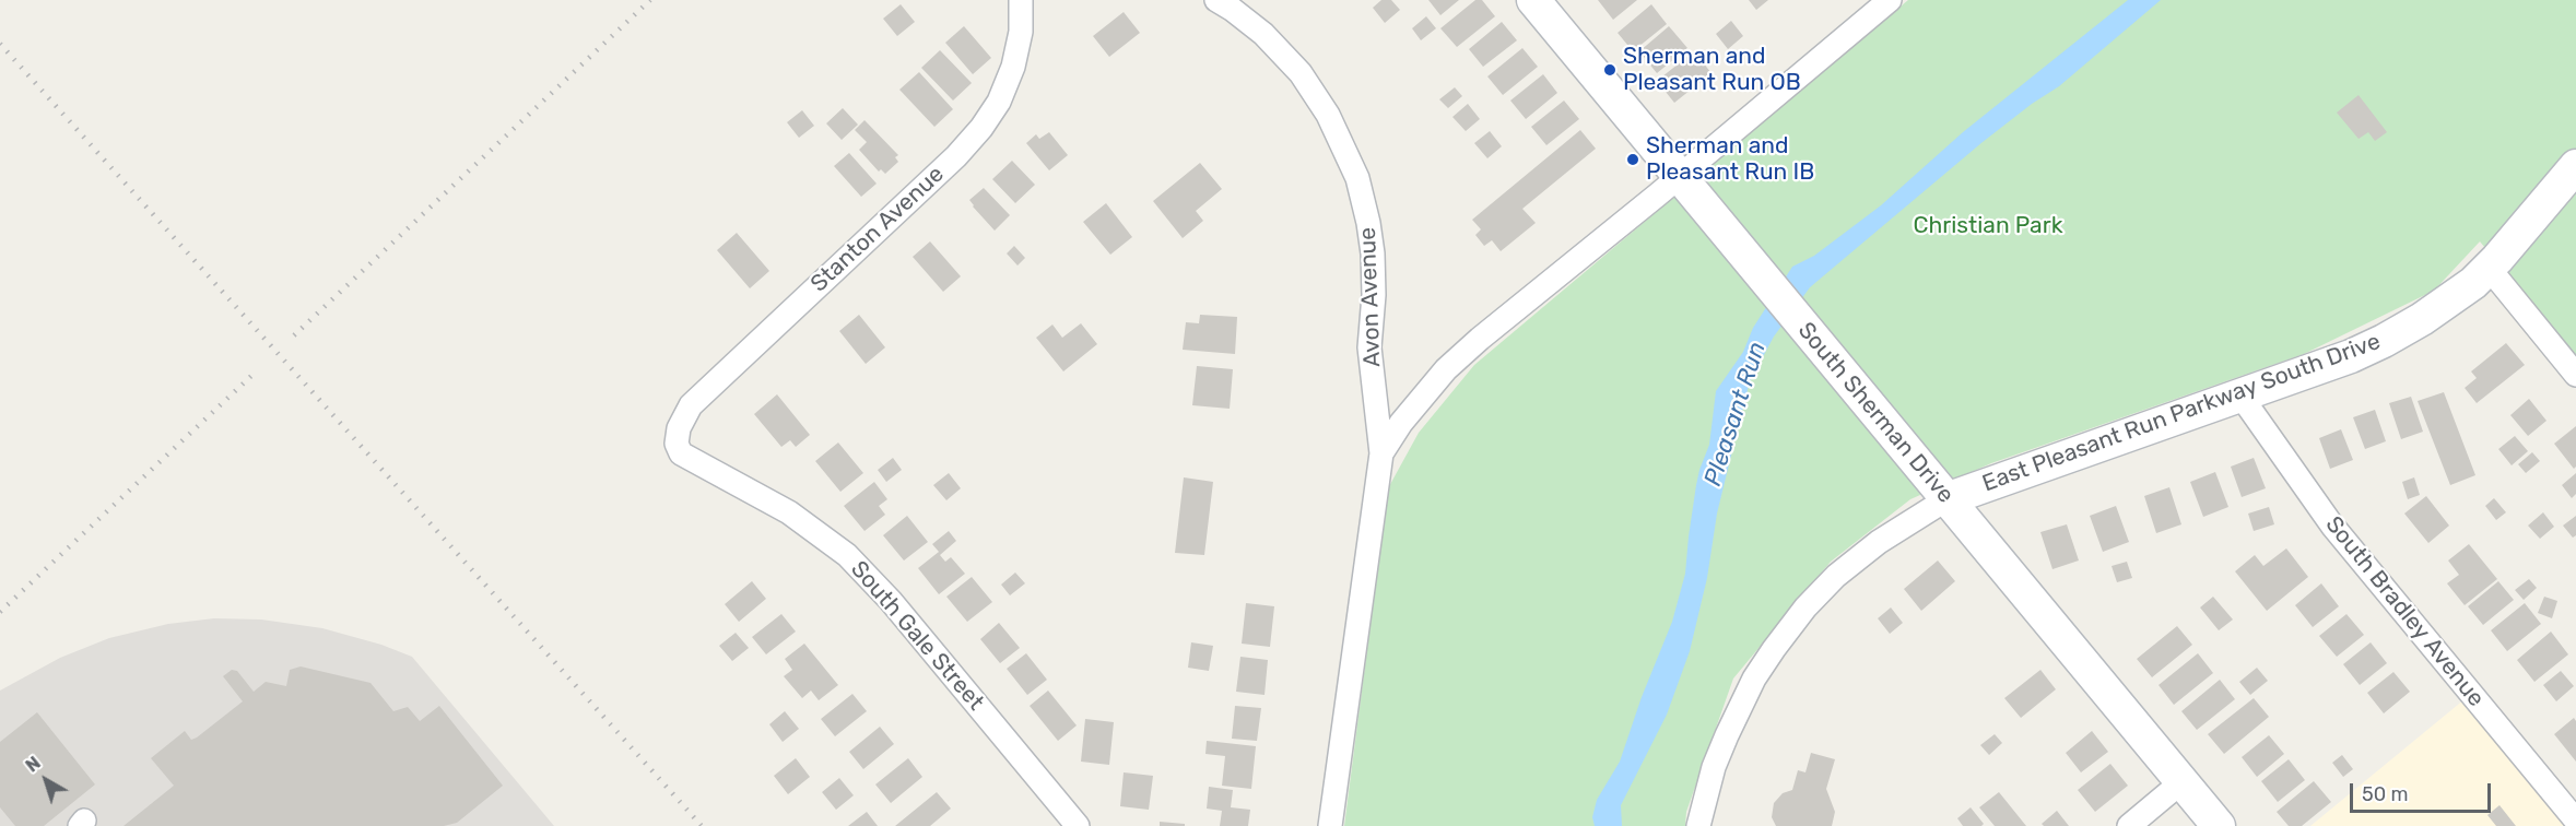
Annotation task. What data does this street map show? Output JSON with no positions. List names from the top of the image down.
{
  "streets": {
    "main road": ["South Sherman Drive", "East Pleasant Run Parkway South Drive"],
    "street": [
      "Stanton Avenue",
      "Avon Avenue",
      "South Bradley Avenue",
      "South Gale Street"
    ]
  },
  "crossings": [
    ["Stanton Avenue", "South Gale Street"],
    ["South Sherman Drive", "East Pleasant Run Parkway South Drive"],
    ["East Pleasant Run Parkway South Drive", "South Bradley Avenue"]
  ],
  "water": ["Pleasant Run"],
  "parks": ["Christian Park"],
  "places": ["Sherman and Pleasant Run OB", "Sherman and Pleasant Run IB"],
  "scale_bar": "50 m",
  "north": "top left"
}
